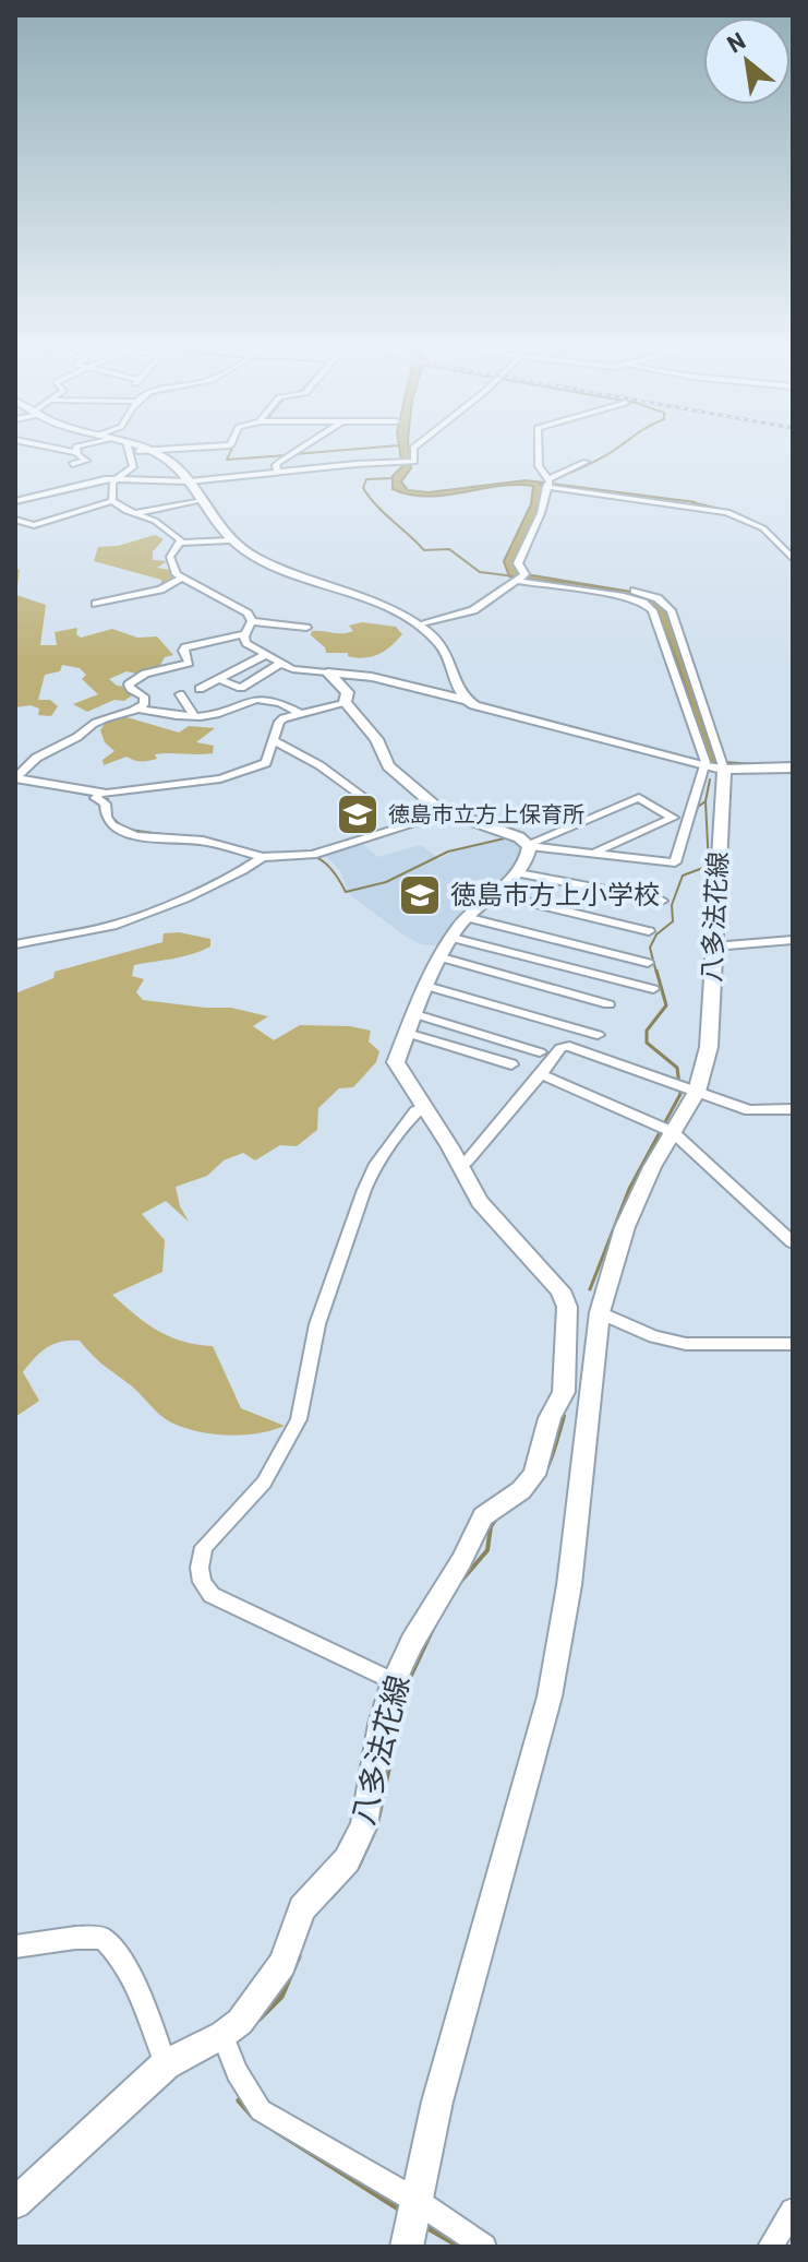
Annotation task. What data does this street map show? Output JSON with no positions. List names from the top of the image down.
{
  "streets": {
    "main road": ["八多法花線"]
  },
  "places": {
    "school or university": ["徳島市立方上保育所", "徳島市方上小学校"]
  },
  "north": "top left"
}
